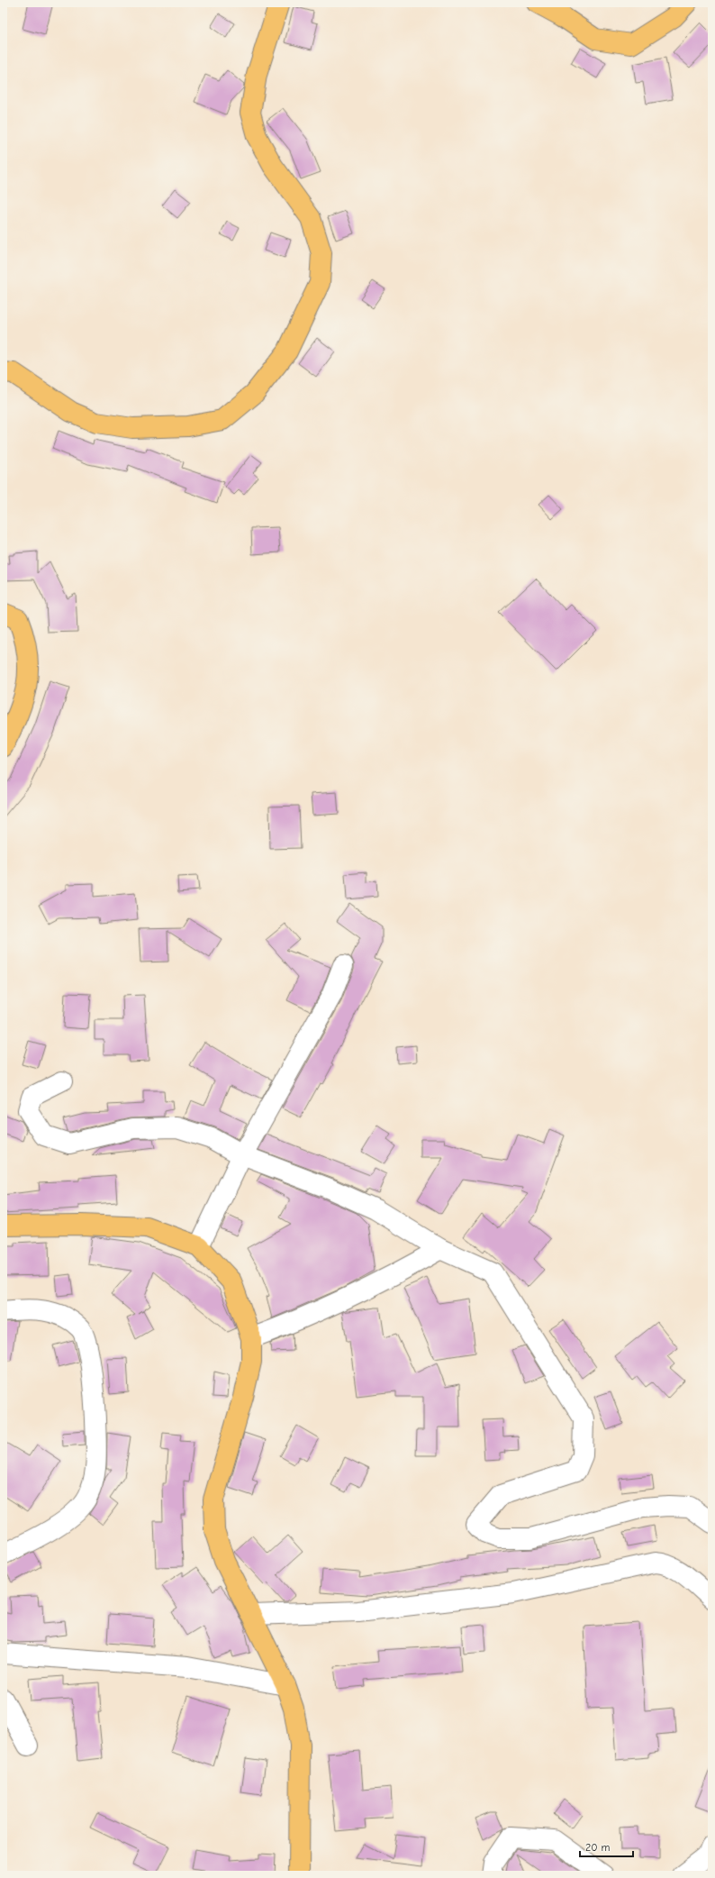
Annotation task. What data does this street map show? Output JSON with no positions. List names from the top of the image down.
{
  "scale_bar": "20 m"
}
